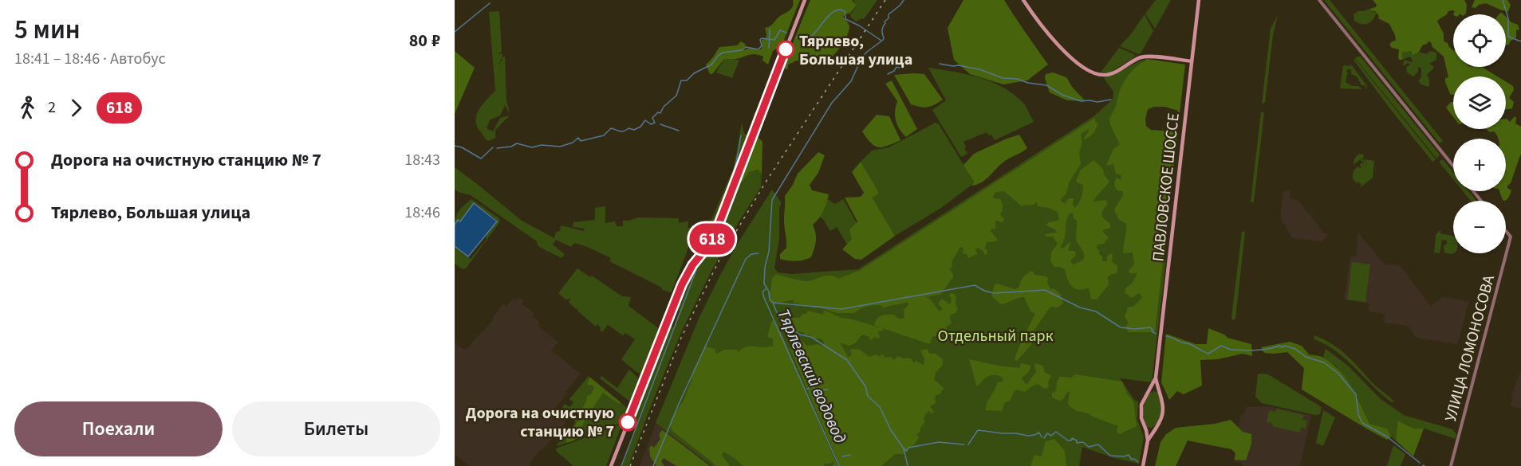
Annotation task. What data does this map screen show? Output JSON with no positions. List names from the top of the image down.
{
  "streets": {
    "main road": ["ПАВЛОВСКОЕ ШОССЕ"],
    "street": ["УЛИЦА ЛОМОНОСОВА"]
  },
  "water": ["Тярлевский водовод"],
  "parks": ["Отдельный парк"],
  "places": ["Тярлево, Большая улица", "Дорога на очистную станцию № 7"],
  "lines": ["bus line 618"],
  "page": {
    "heading": ["5 мин", "18:41 – 18:46 · Автобус", "80 ₽"],
    "on_map": "618",
    "map_buttons": ["+", "−"],
    "legs": ["2", "618"],
    "list": [
      {
        "name": "Дорога на очистную станцию № 7",
        "value": "18:43"
      },
      {
        "name": "Тярлево, Большая улица",
        "value": "18:46"
      }
    ],
    "buttons": ["Поехали", "Билеты"]
  }
}
